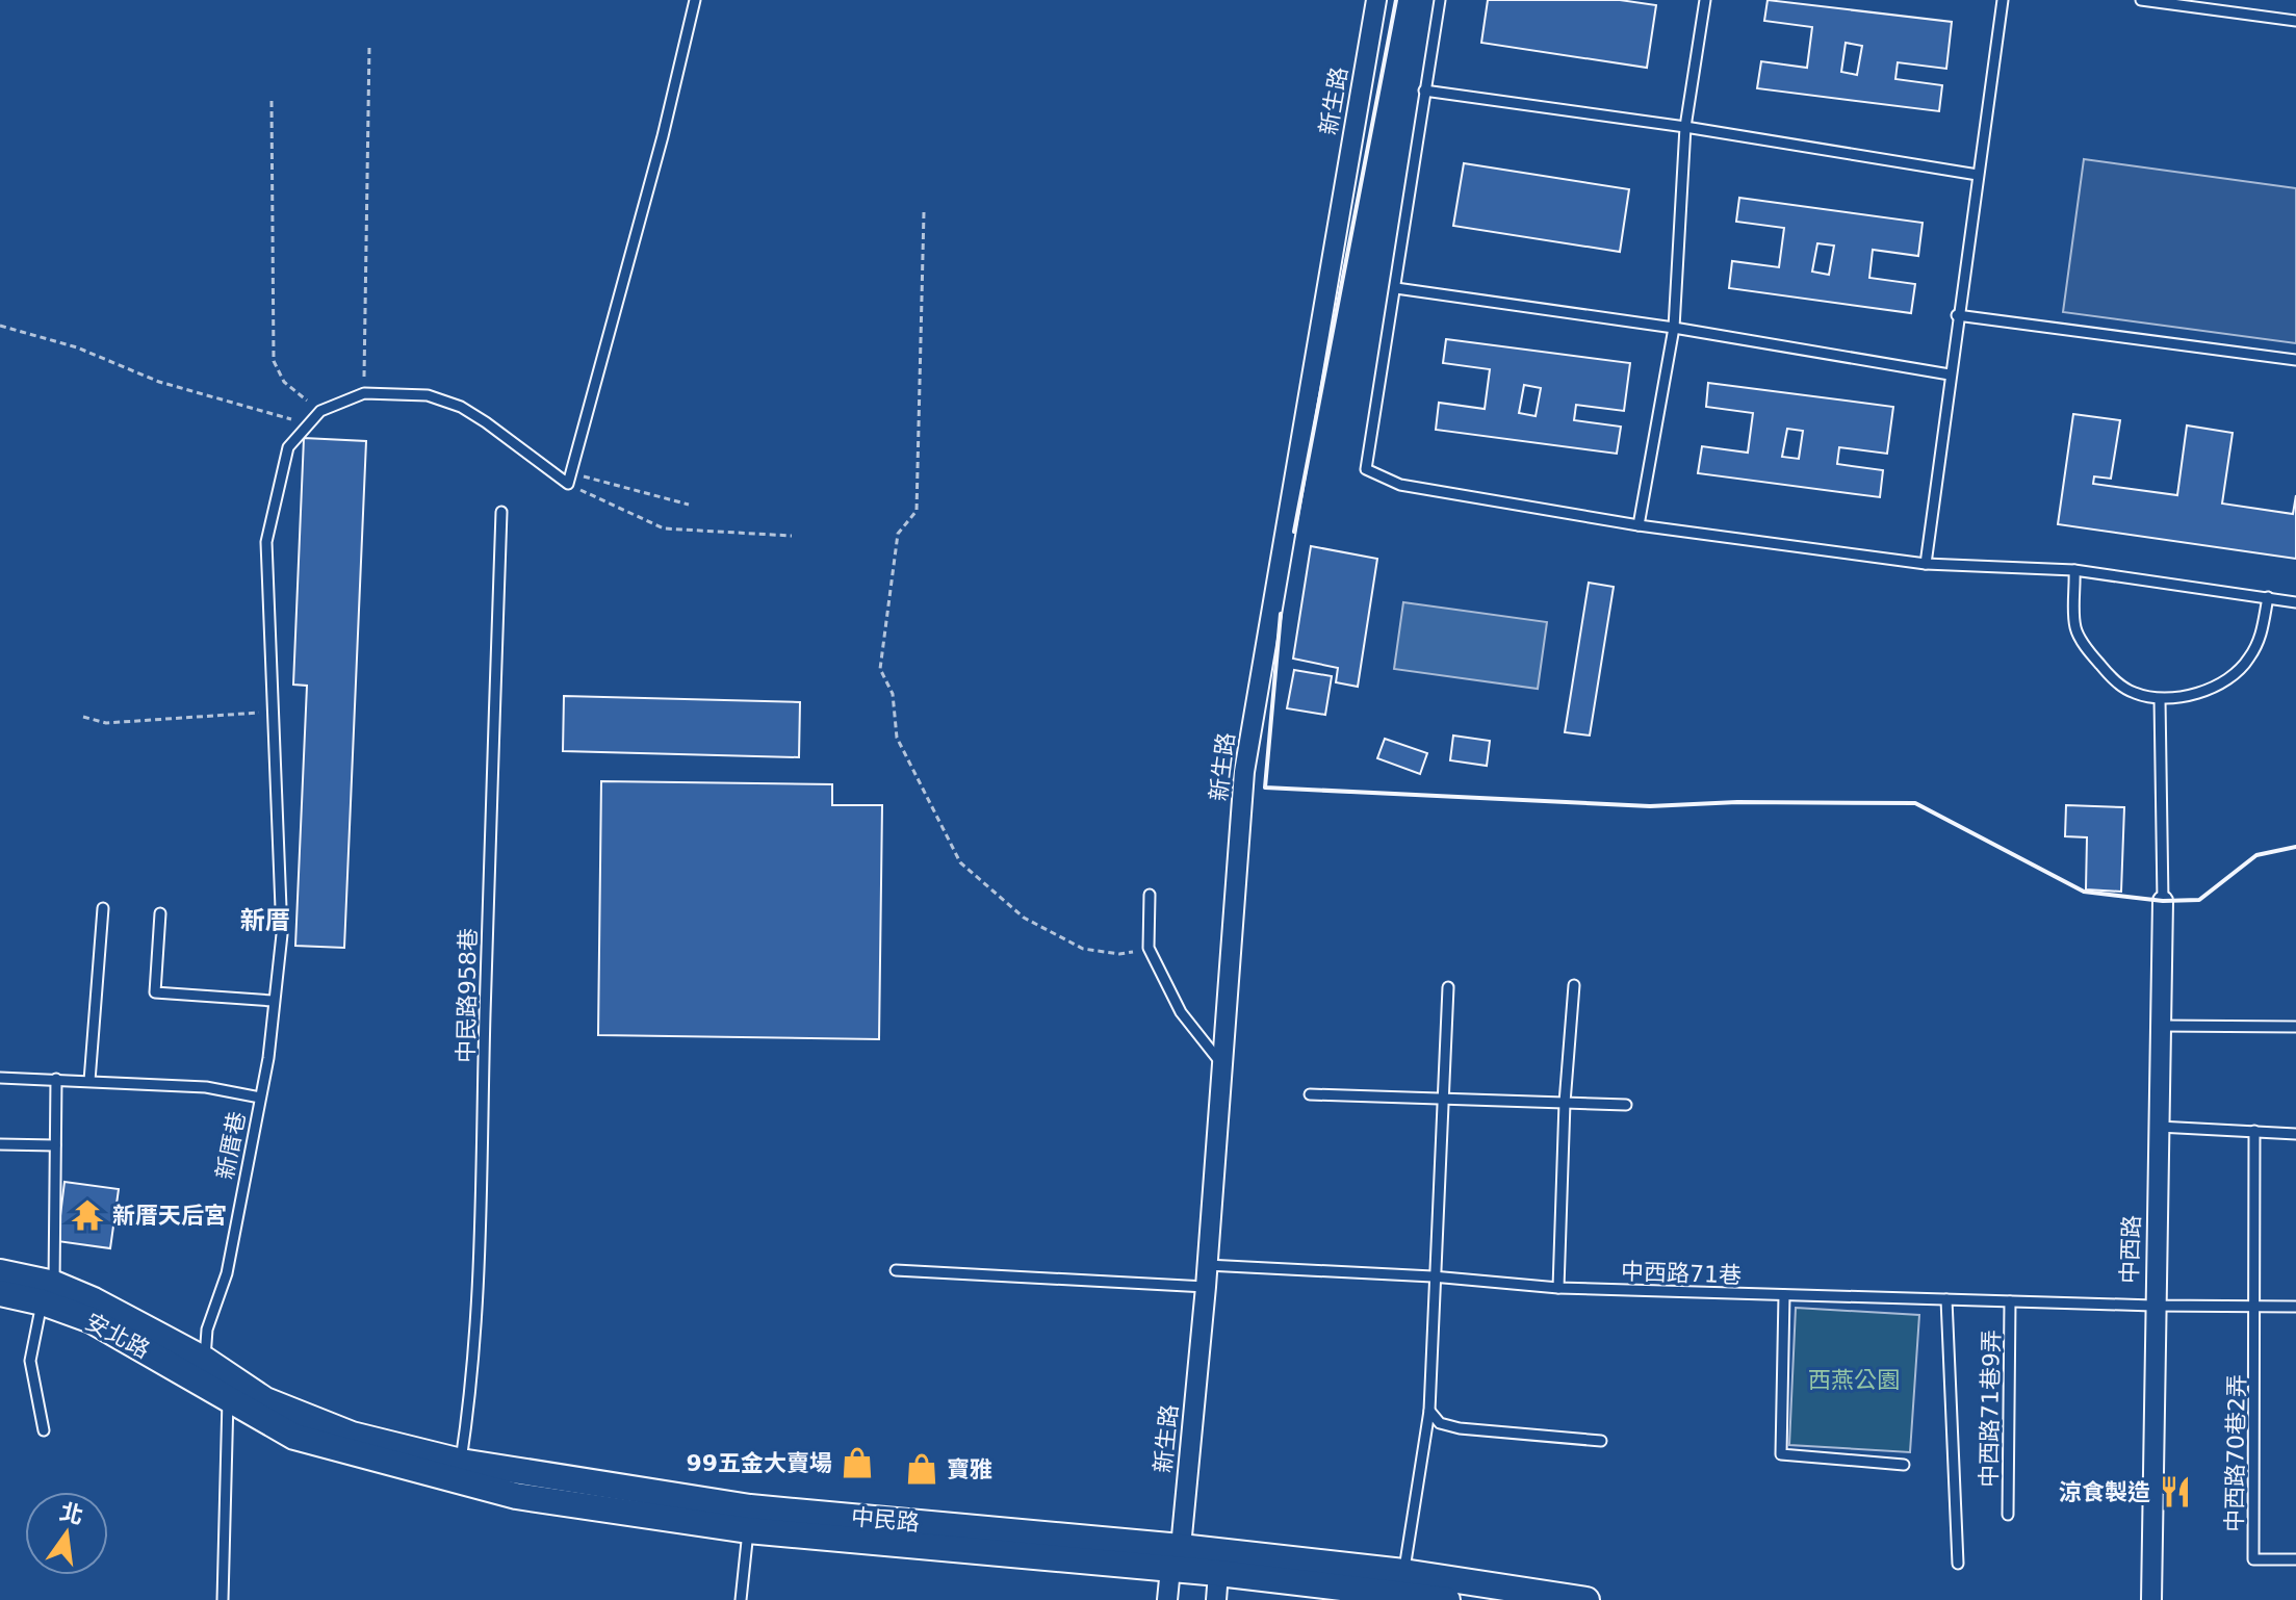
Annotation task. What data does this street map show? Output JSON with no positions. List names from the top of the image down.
{
  "streets": {
    "main road": ["安北路", "中民路"],
    "street": ["新生路", "中西路"],
    "lane": [
      "中民路958巷",
      "新厝巷",
      "中西路71巷",
      "中西路71巷9弄",
      "中西路70巷2弄"
    ]
  },
  "crossings": [
    ["新生路", "中西路71巷"],
    ["新生路", "中民路"],
    ["中民路958巷", "中民路"],
    ["新厝巷", "安北路"],
    ["新厝巷", "中民路"],
    ["中西路", "中西路71巷"],
    ["中西路71巷", "中西路71巷9弄"],
    ["中西路71巷", "中西路70巷2弄"],
    ["安北路", "中民路"]
  ],
  "districts": ["新厝"],
  "parks": ["西燕公園"],
  "places": {
    "temple": ["新厝天后宮"],
    "shop": ["99五金大賣場", "寶雅"],
    "restaurant": ["涼食製造"]
  },
  "north": "top"
}
